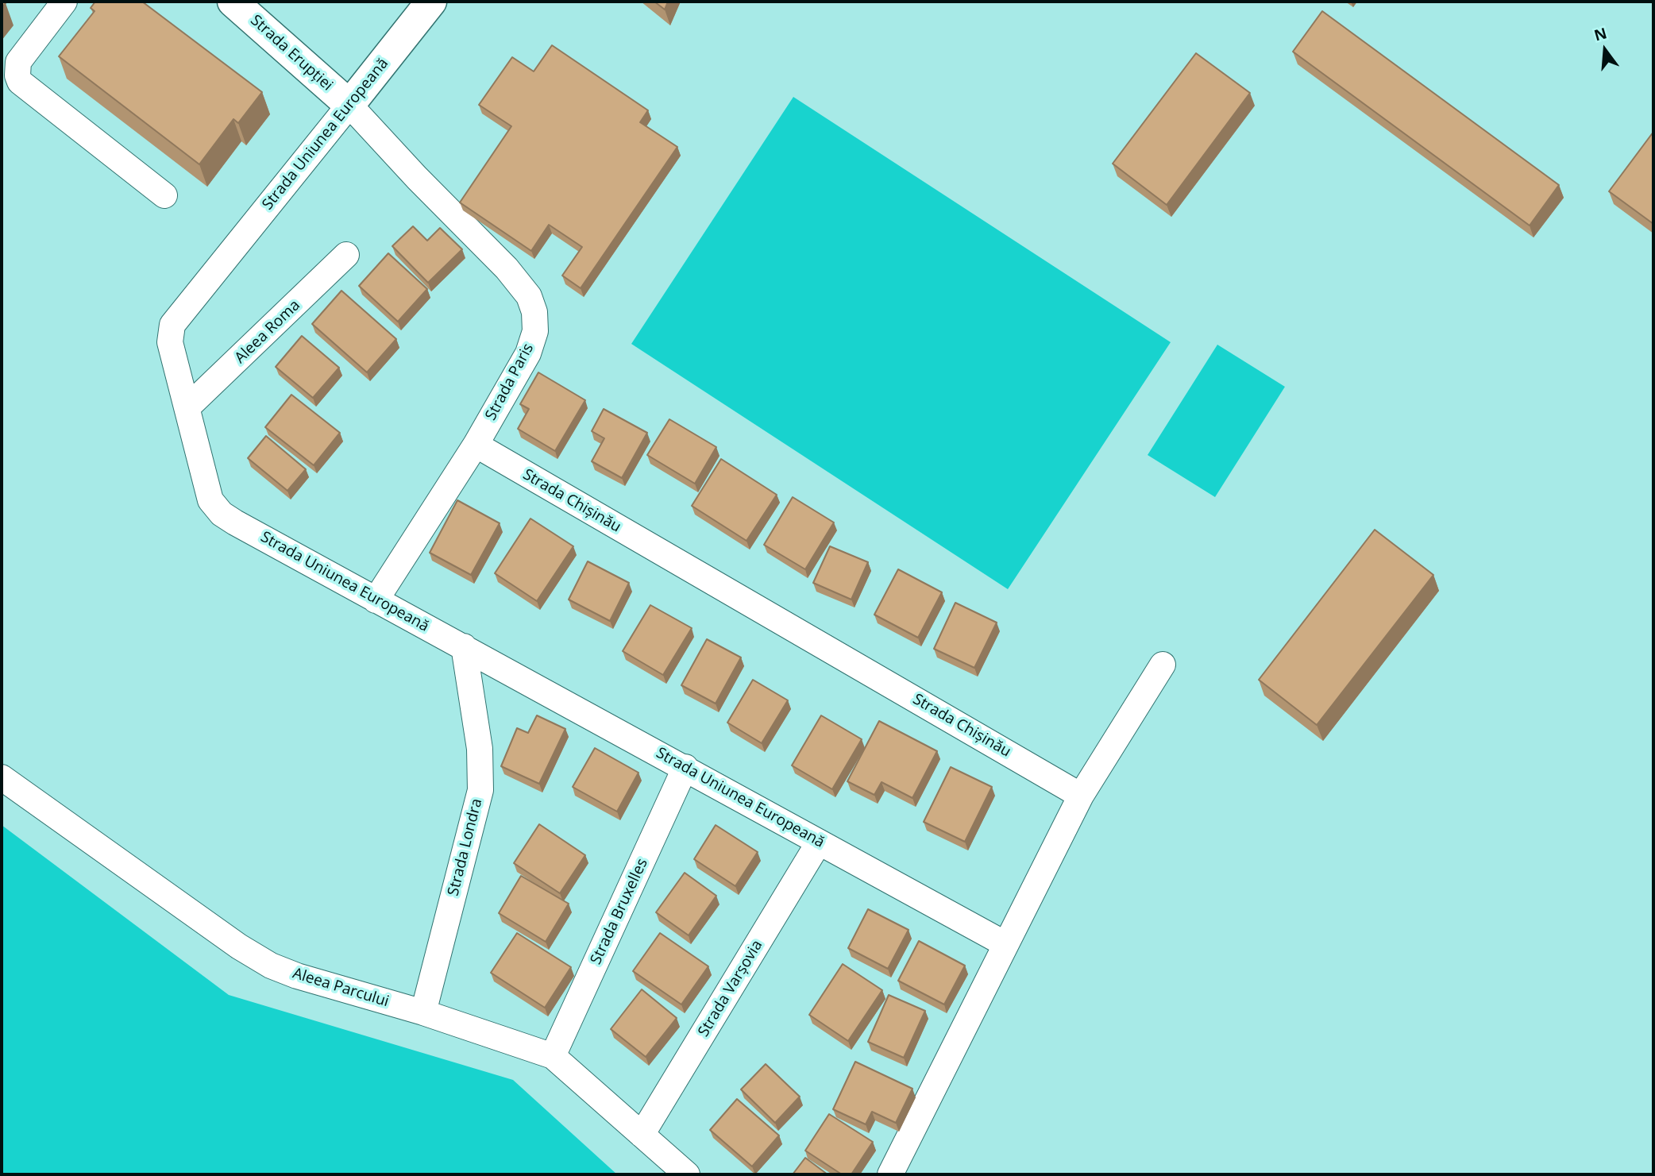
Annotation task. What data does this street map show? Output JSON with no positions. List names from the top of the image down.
{
  "streets": {
    "street": [
      "Strada Erupției",
      "Strada Uniunea Europeană",
      "Aleea Roma",
      "Strada Paris",
      "Strada Chișinău",
      "Strada Londra",
      "Strada Bruxelles",
      "Aleea Parcului",
      "Strada Varșovia"
    ]
  },
  "crossings": [
    ["Strada Erupției", "Strada Uniunea Europeană"],
    ["Strada Erupției", "Strada Paris"],
    ["Strada Uniunea Europeană", "Aleea Roma"],
    ["Strada Uniunea Europeană", "Strada Paris"],
    ["Strada Uniunea Europeană", "Strada Londra"],
    ["Strada Uniunea Europeană", "Strada Bruxelles"],
    ["Strada Uniunea Europeană", "Strada Varșovia"],
    ["Strada Paris", "Strada Chișinău"],
    ["Strada Londra", "Aleea Parcului"],
    ["Strada Bruxelles", "Aleea Parcului"],
    ["Aleea Parcului", "Strada Varșovia"]
  ],
  "north": "top"
}
